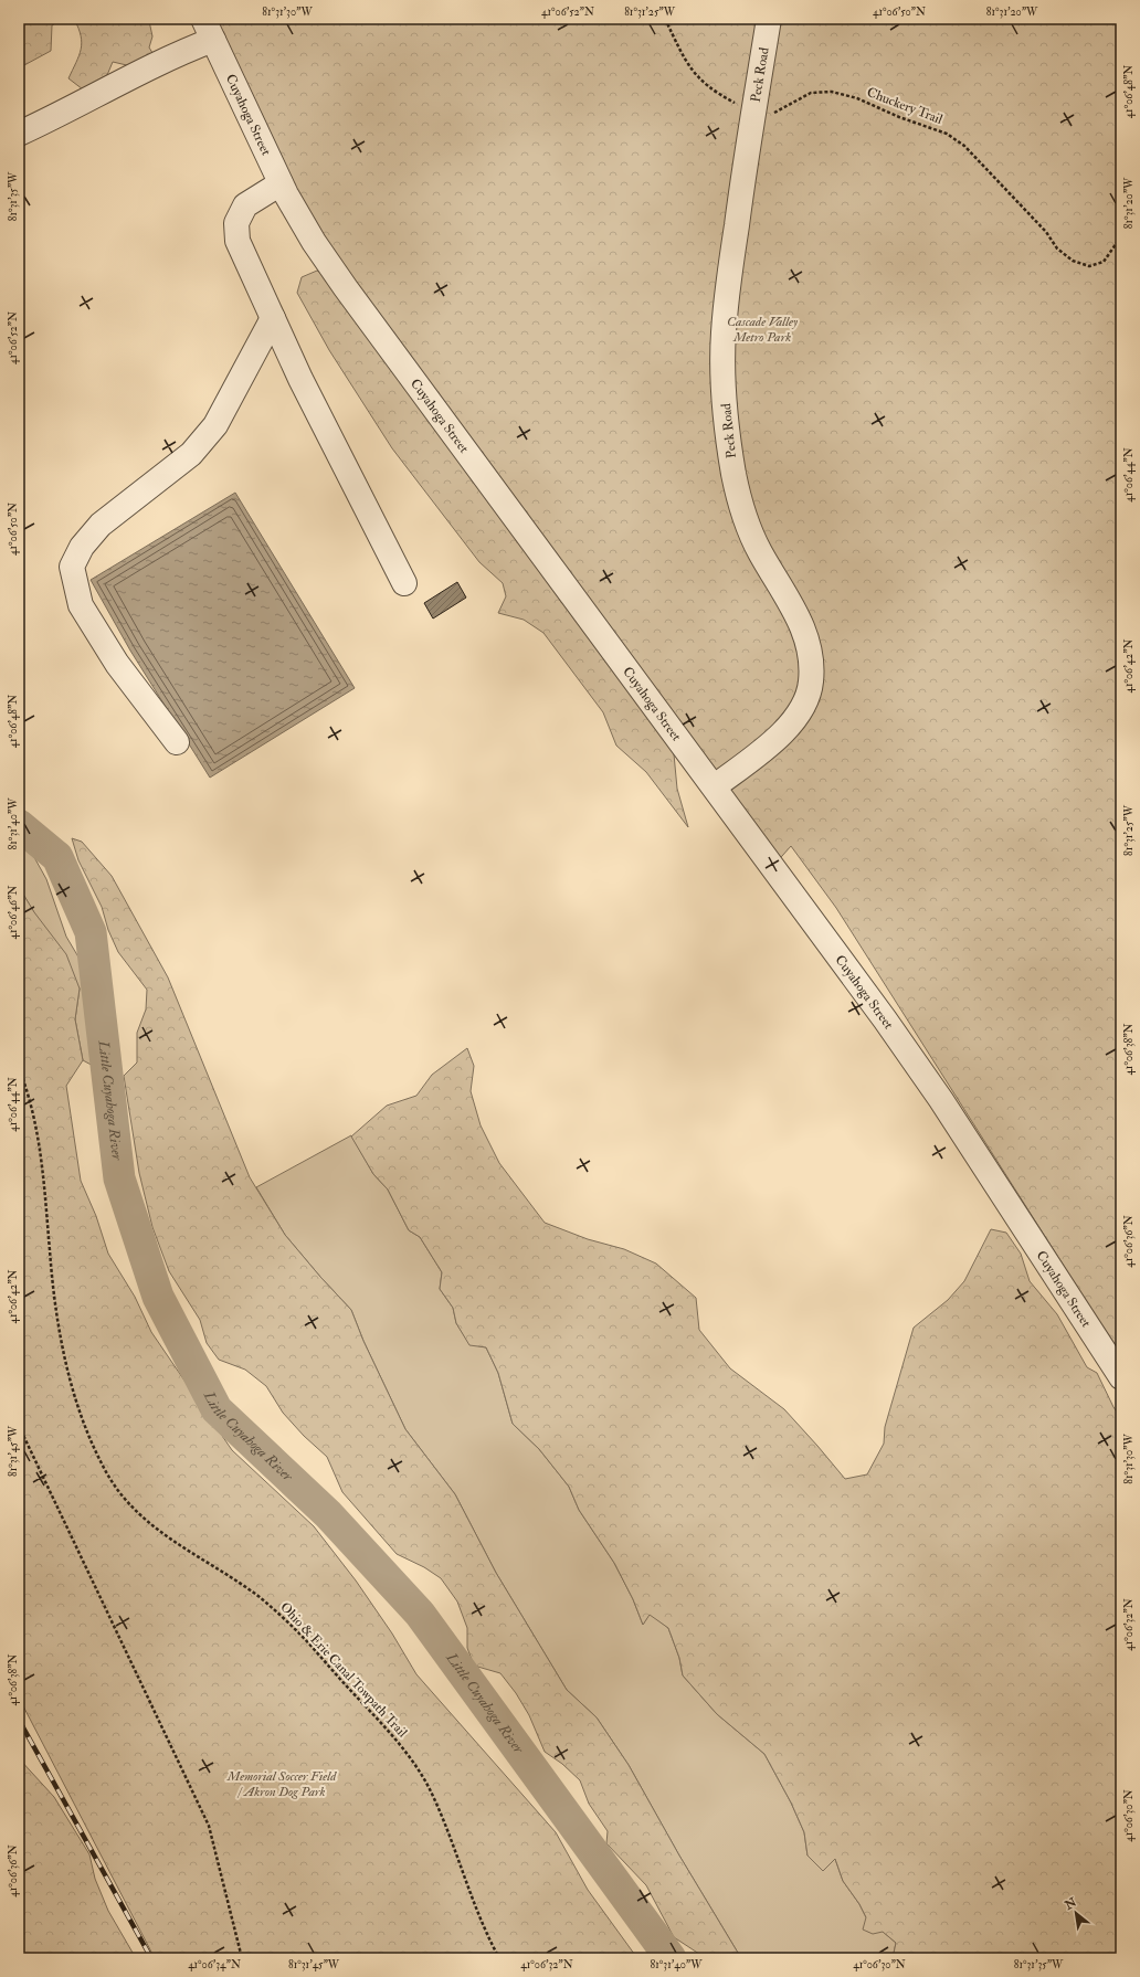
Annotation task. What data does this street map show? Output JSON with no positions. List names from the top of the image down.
{
  "streets": {
    "street": ["Peck Road", "Cuyahoga Street"],
    "path": ["Chuckery Trail", "Ohio & Erie Canal Towpath Trail"]
  },
  "crossings": [
    ["Peck Road", "Chuckery Trail"],
    ["Peck Road", "Cuyahoga Street"]
  ],
  "water": ["Little Cuyahoga River"],
  "parks": ["Cascade Valley Metro Park", "Memorial Soccer Field / Akron Dog Park"],
  "north": "top left",
  "coordinates": [
    "81°31'30\"W",
    "41°06'52\"N",
    "81°31'25\"W",
    "41°06'50\"N",
    "81°31'20\"W",
    "41°06'48\"N",
    "81°31'35\"W",
    "41°06'44\"N",
    "41°06'42\"N",
    "81°31'40\"W",
    "41°06'46\"N",
    "41°06'38\"N",
    "41°06'36\"N",
    "81°31'45\"W",
    "41°06'32\"N",
    "41°06'30\"N",
    "41°06'34\"N"
  ]
}
